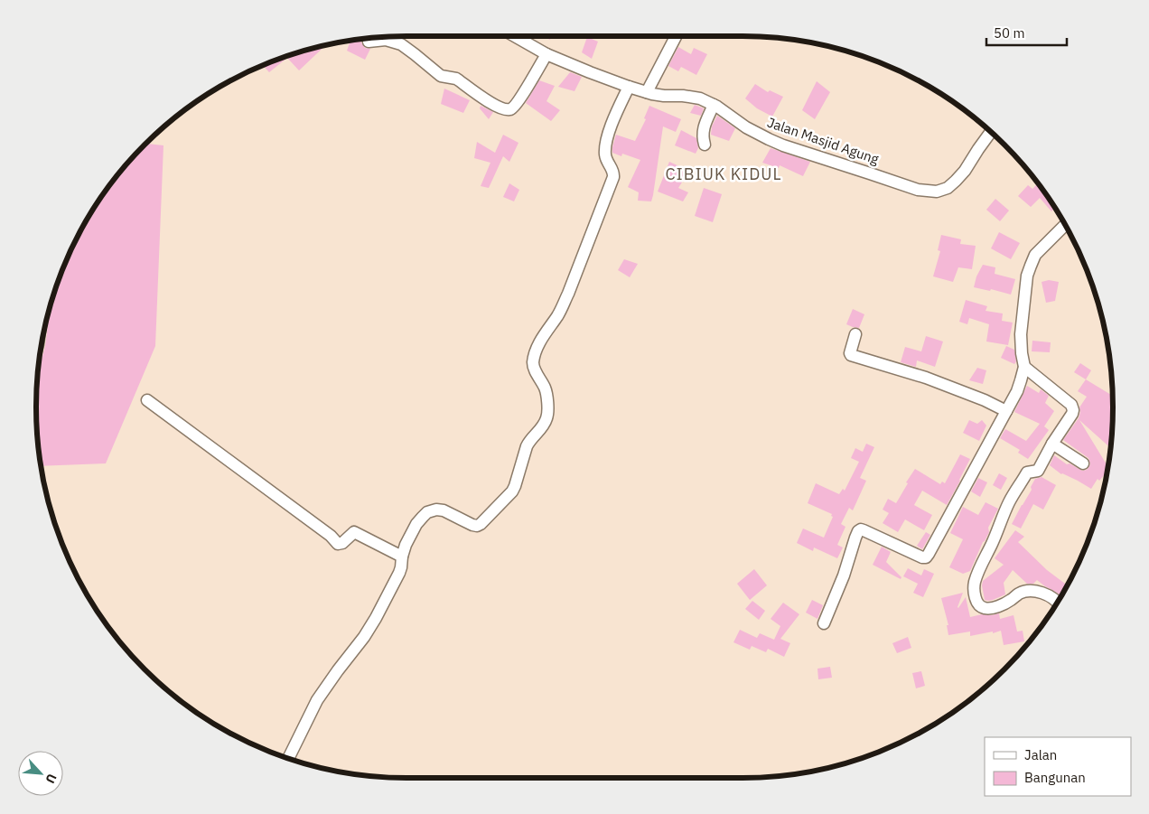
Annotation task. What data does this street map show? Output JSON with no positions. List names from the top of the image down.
{
  "streets": {
    "street": ["Jalan Masjid Agung"]
  },
  "districts": ["CIBIUK KIDUL"],
  "legend": ["Jalan", "Bangunan"],
  "scale_bar": "50 m",
  "north": "bottom right"
}
